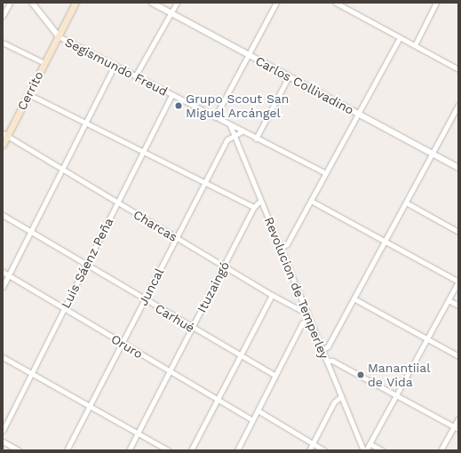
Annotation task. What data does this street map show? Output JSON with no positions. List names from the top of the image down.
{
  "streets": {
    "main road": ["Cerrito"],
    "street": [
      "Segismundo Freud",
      "Carlos Collivadino",
      "Charcas",
      "Luis Sáenz Peña",
      "Juncal",
      "Ituzaingó",
      "Revolucion de Temperley",
      "Carhué",
      "Oruro"
    ]
  },
  "crossings": [
    ["Segismundo Freud", "Cerrito"],
    ["Segismundo Freud", "Luis Sáenz Peña"],
    ["Segismundo Freud", "Juncal"],
    ["Segismundo Freud", "Revolucion de Temperley"],
    ["Cerrito", "Charcas"],
    ["Charcas", "Luis Sáenz Peña"],
    ["Charcas", "Juncal"],
    ["Charcas", "Ituzaingó"],
    ["Charcas", "Revolucion de Temperley"],
    ["Luis Sáenz Peña", "Carhué"],
    ["Luis Sáenz Peña", "Oruro"],
    ["Juncal", "Revolucion de Temperley"],
    ["Juncal", "Carhué"],
    ["Juncal", "Oruro"],
    ["Ituzaingó", "Revolucion de Temperley"],
    ["Ituzaingó", "Carhué"],
    ["Ituzaingó", "Oruro"]
  ],
  "places": ["Grupo Scout San Miguel Arcángel", "Manantiial de Vida"]
}
